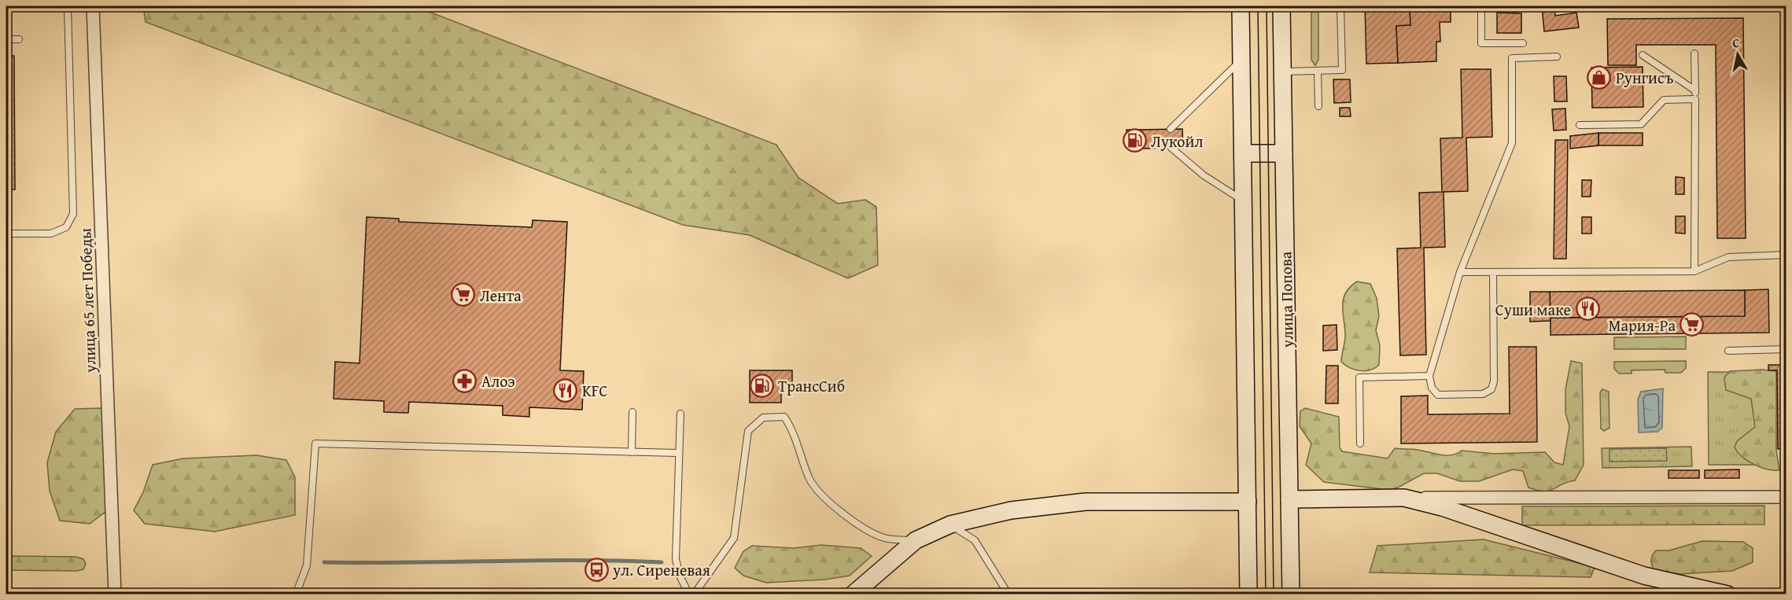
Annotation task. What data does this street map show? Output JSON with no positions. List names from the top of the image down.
{
  "streets": {
    "main road": ["улица Попова"],
    "street": ["улица 65 лет Победы"]
  },
  "places": {
    "shop": ["Рунгисъ"],
    "fuel station": ["Лукойл", "ТрансСиб"],
    "supermarket": ["Лента", "Мария-Ра"],
    "restaurant": ["Суши маке", "KFC"],
    "pharmacy": ["Алоэ"],
    "bus stop": ["ул. Сиреневая"]
  },
  "north": "top"
}
